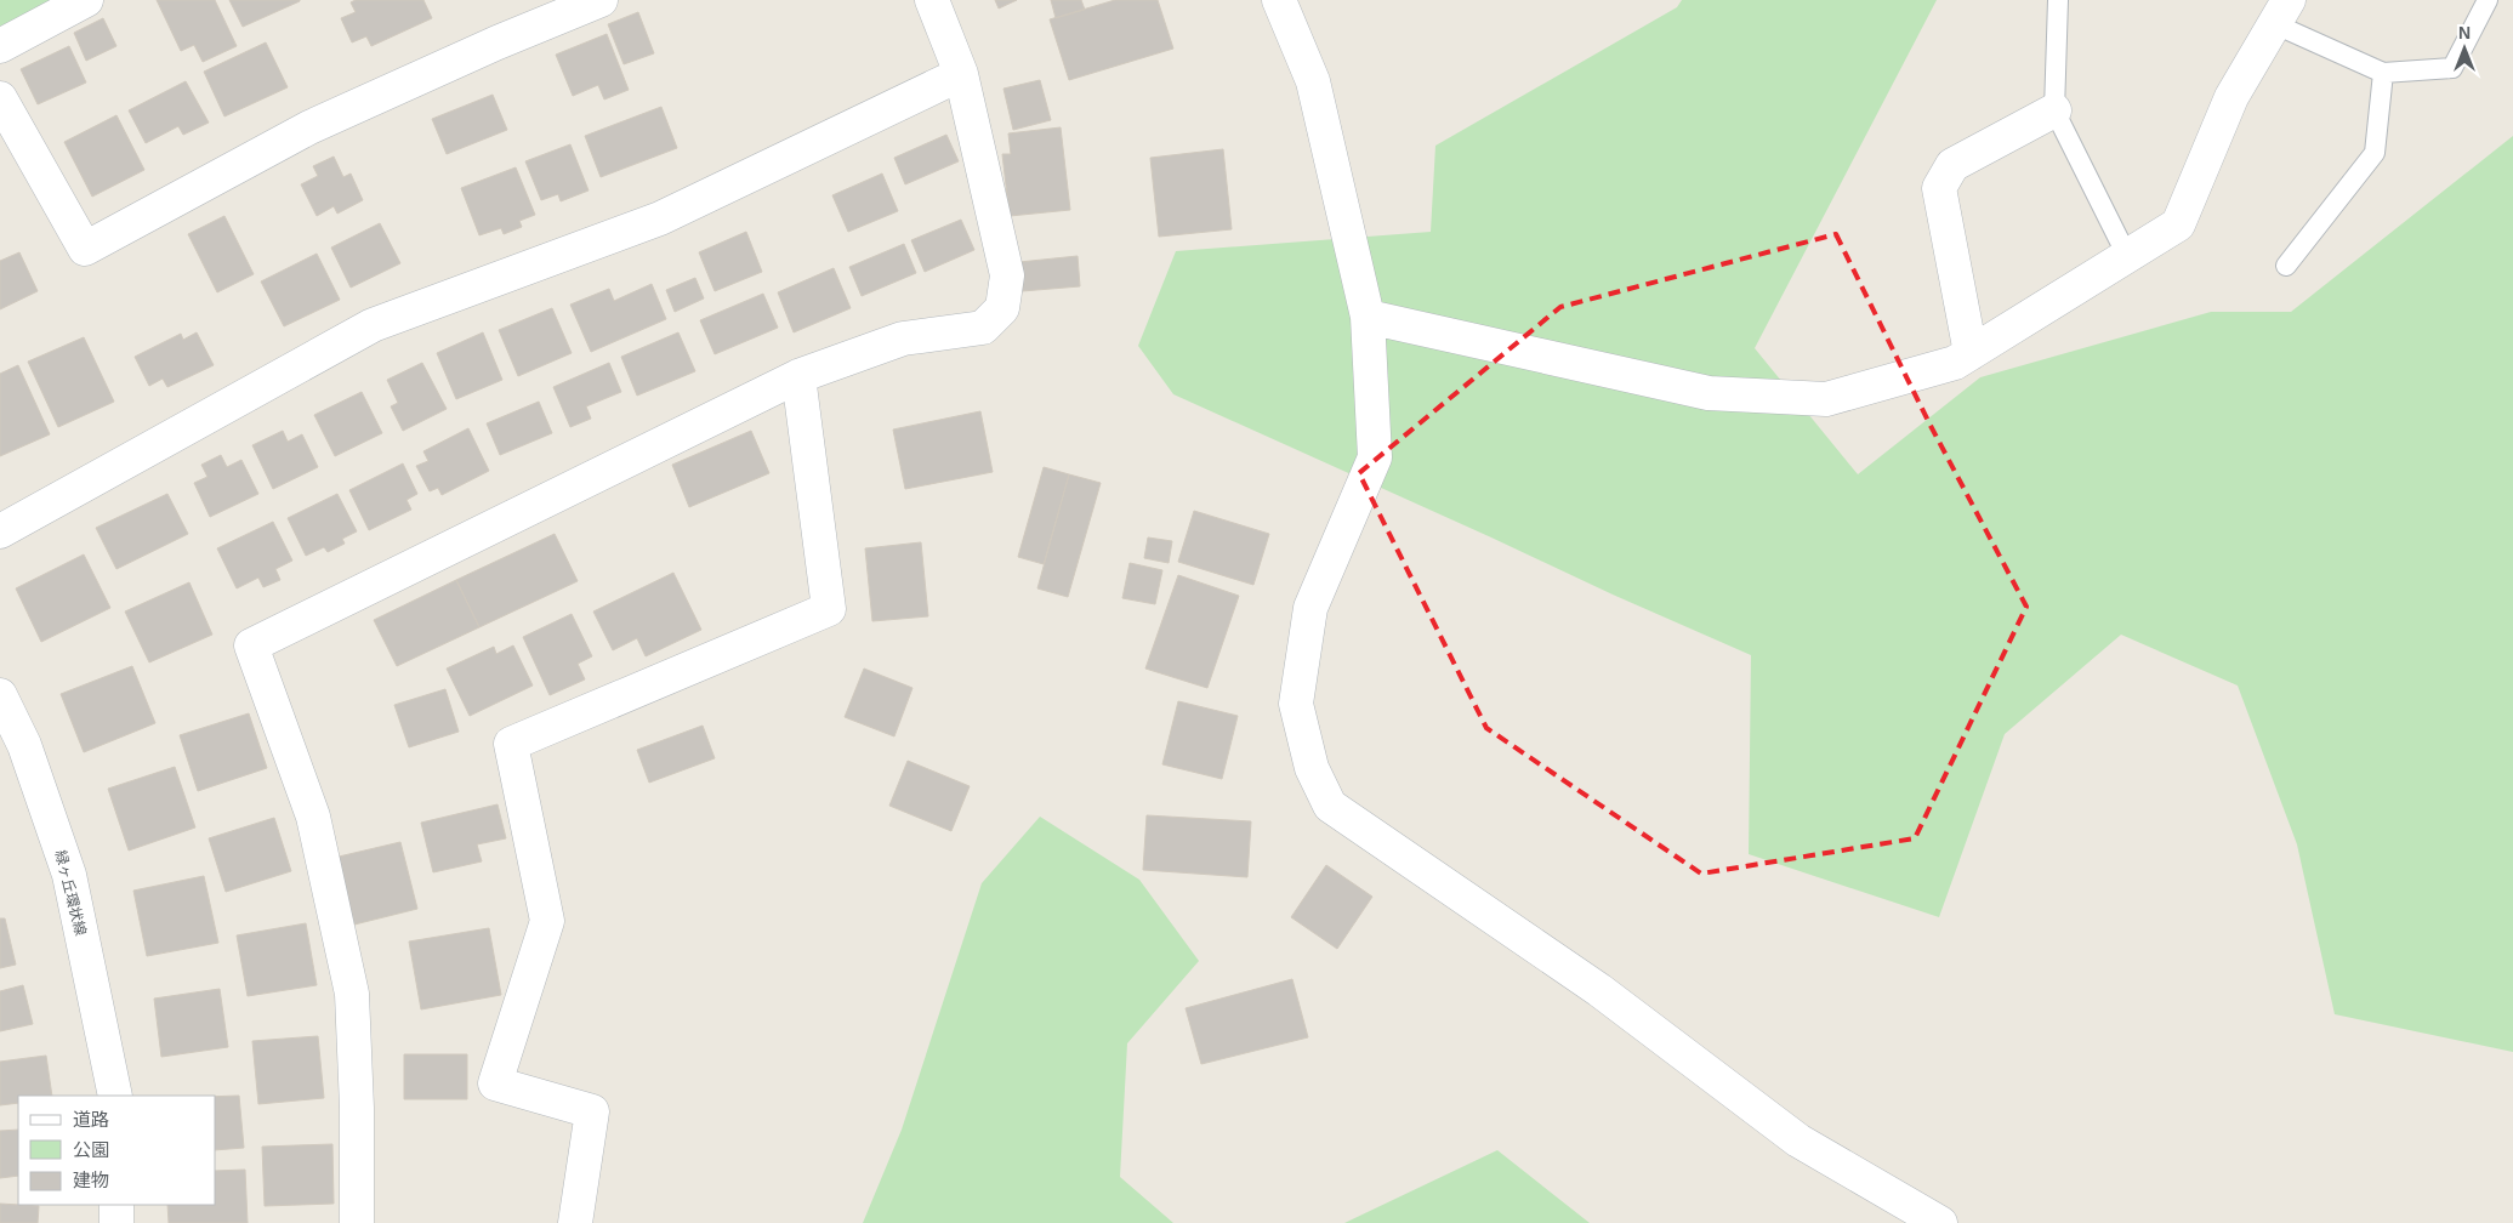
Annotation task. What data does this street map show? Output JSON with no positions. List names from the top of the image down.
{
  "streets": {
    "street": ["緑ヶ丘環状線"]
  },
  "legend": ["道路", "公園", "建物"],
  "north": "top"
}
